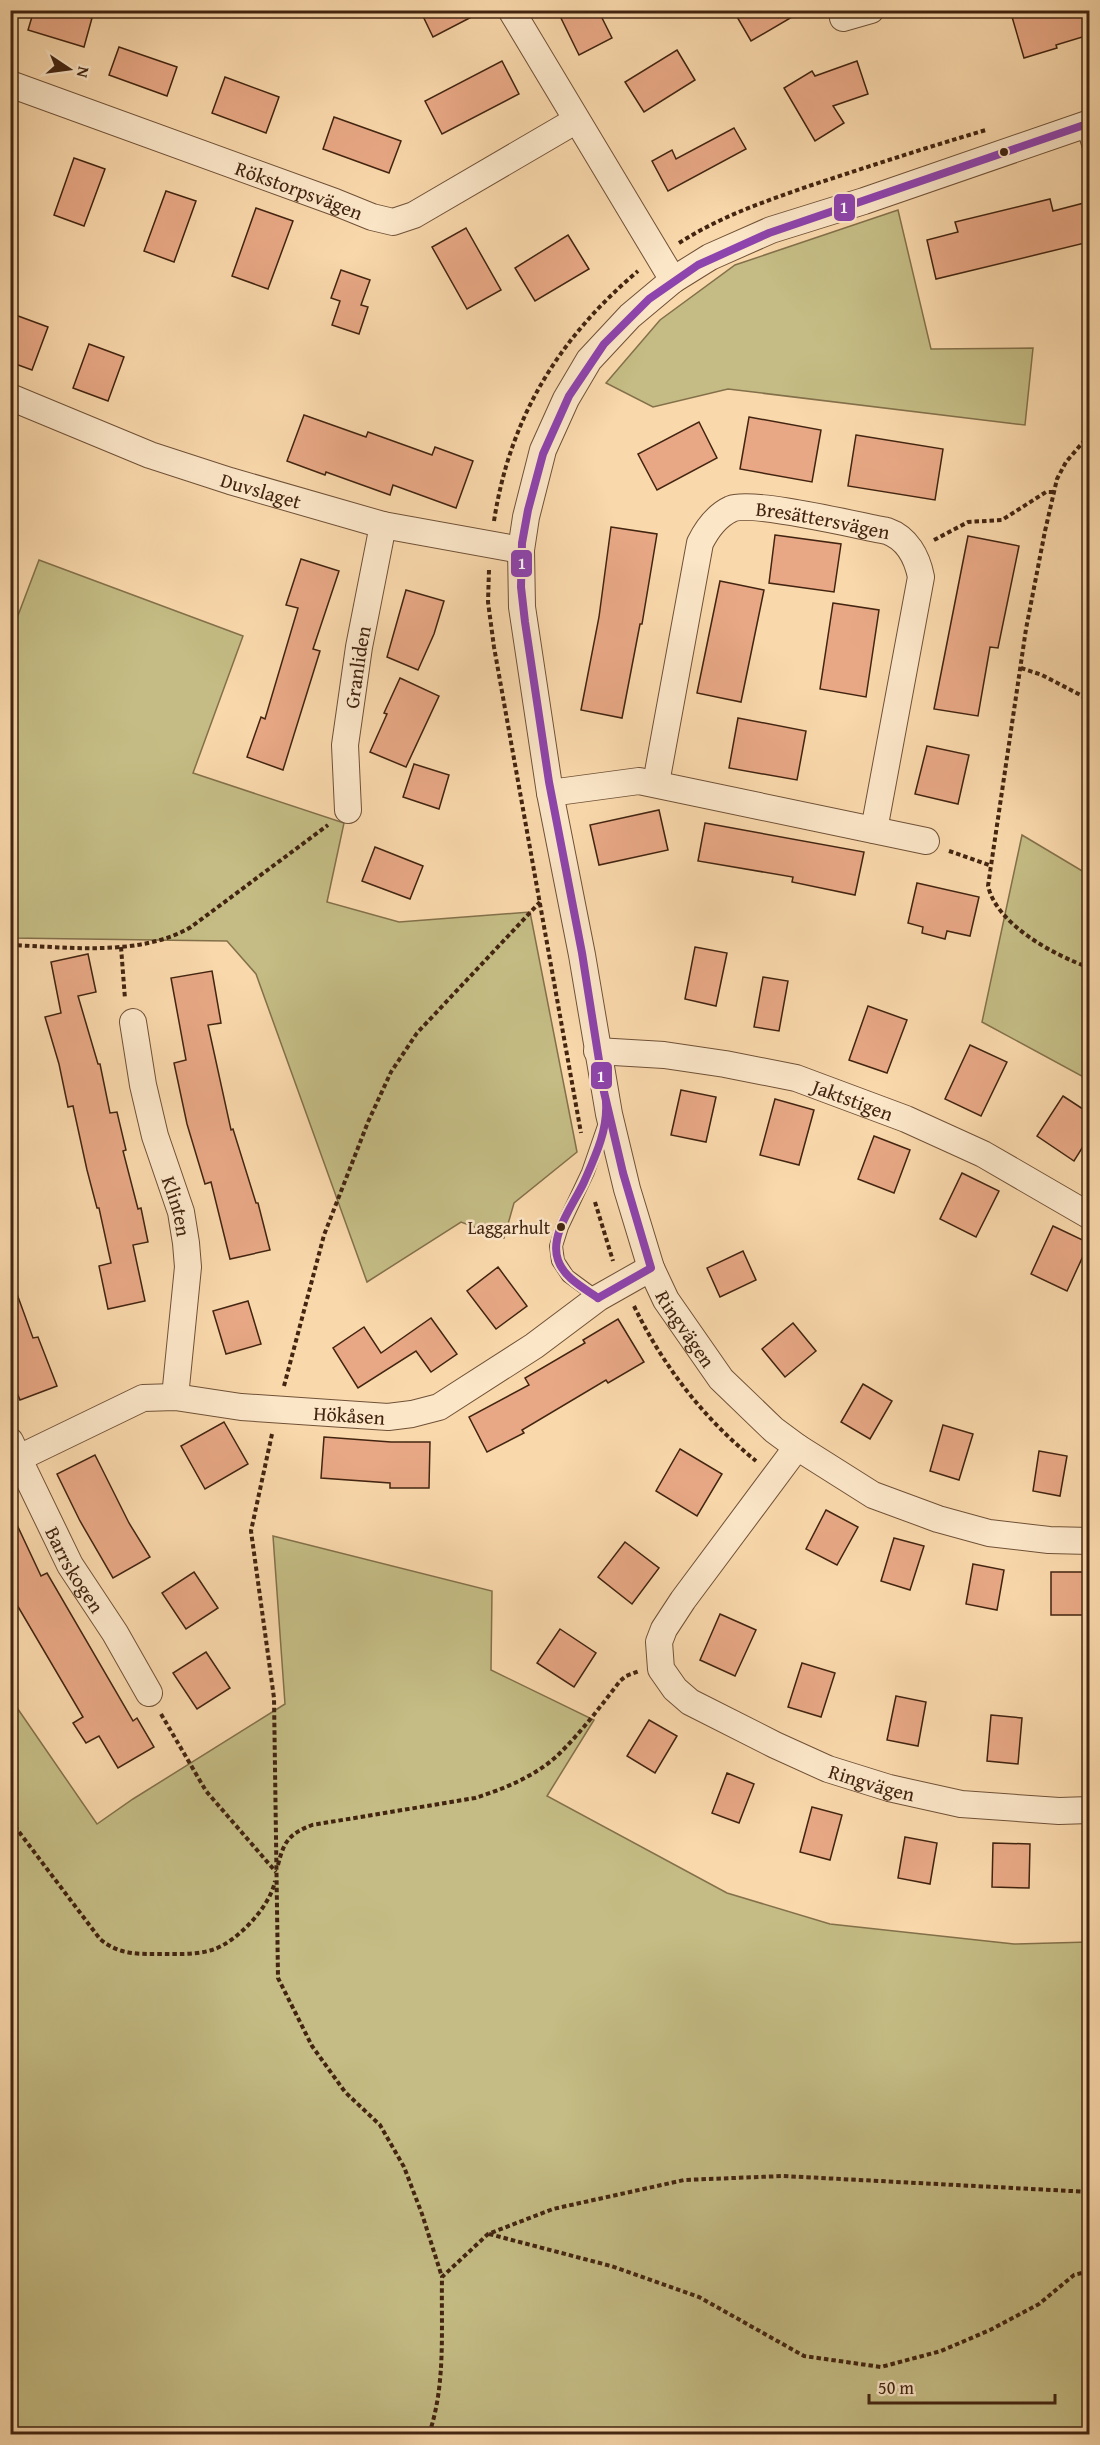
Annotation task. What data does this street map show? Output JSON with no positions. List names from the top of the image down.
{
  "streets": {
    "street": [
      "Rökstorpsvägen",
      "Duvslaget",
      "Bresättersvägen",
      "Granliden",
      "Jaktstigen",
      "Klinten",
      "Ringvägen",
      "Hökåsen",
      "Barrskogen"
    ]
  },
  "crossings": [
    ["Duvslaget", "Granliden"],
    ["Duvslaget", "Ringvägen"],
    ["Jaktstigen", "Ringvägen"],
    ["Klinten", "Hökåsen"],
    ["Ringvägen", "Hökåsen"],
    ["Hökåsen", "Barrskogen"]
  ],
  "places": ["Laggarhult"],
  "lines": ["transit line 1"],
  "scale_bar": "50 m",
  "north": "right"
}
